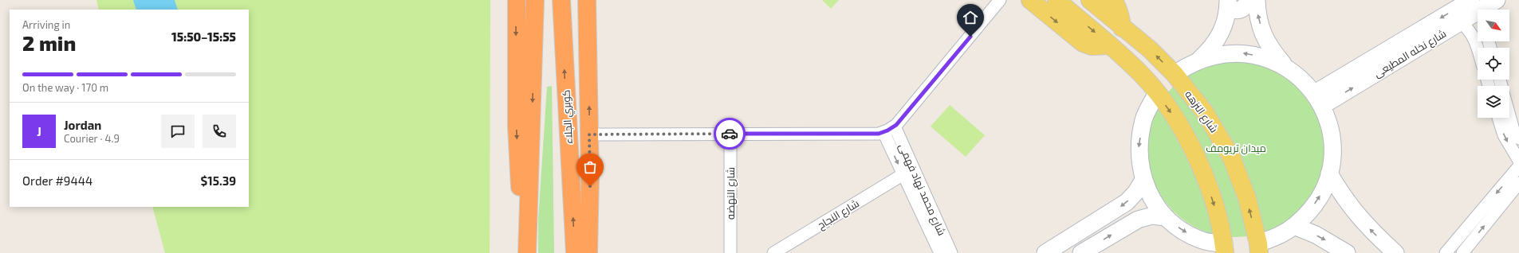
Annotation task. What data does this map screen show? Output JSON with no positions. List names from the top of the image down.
{
  "streets": {
    "highway": ["كوبري الجلاء"],
    "main road": ["شارع النزهه"],
    "street": [
      "شارع نخله المطيعى",
      "شارع محمد نهاد فهمى",
      "شارع النهضه",
      "شارع النجاح"
    ]
  },
  "crossings": [
    ["شارع محمد نهاد فهمى", "شارع النجاح"]
  ],
  "parks": ["ميدان تريومف"],
  "north": "bottom right",
  "page": {
    "heading": ["2 min", "Arriving in", "15:50–15:55"],
    "panel": [
      "Jordan",
      "Courier · 4.9",
      "Order #9444",
      "$15.39"
    ],
    "bar": "On the way · 170 m",
    "round": "J"
  }
}
